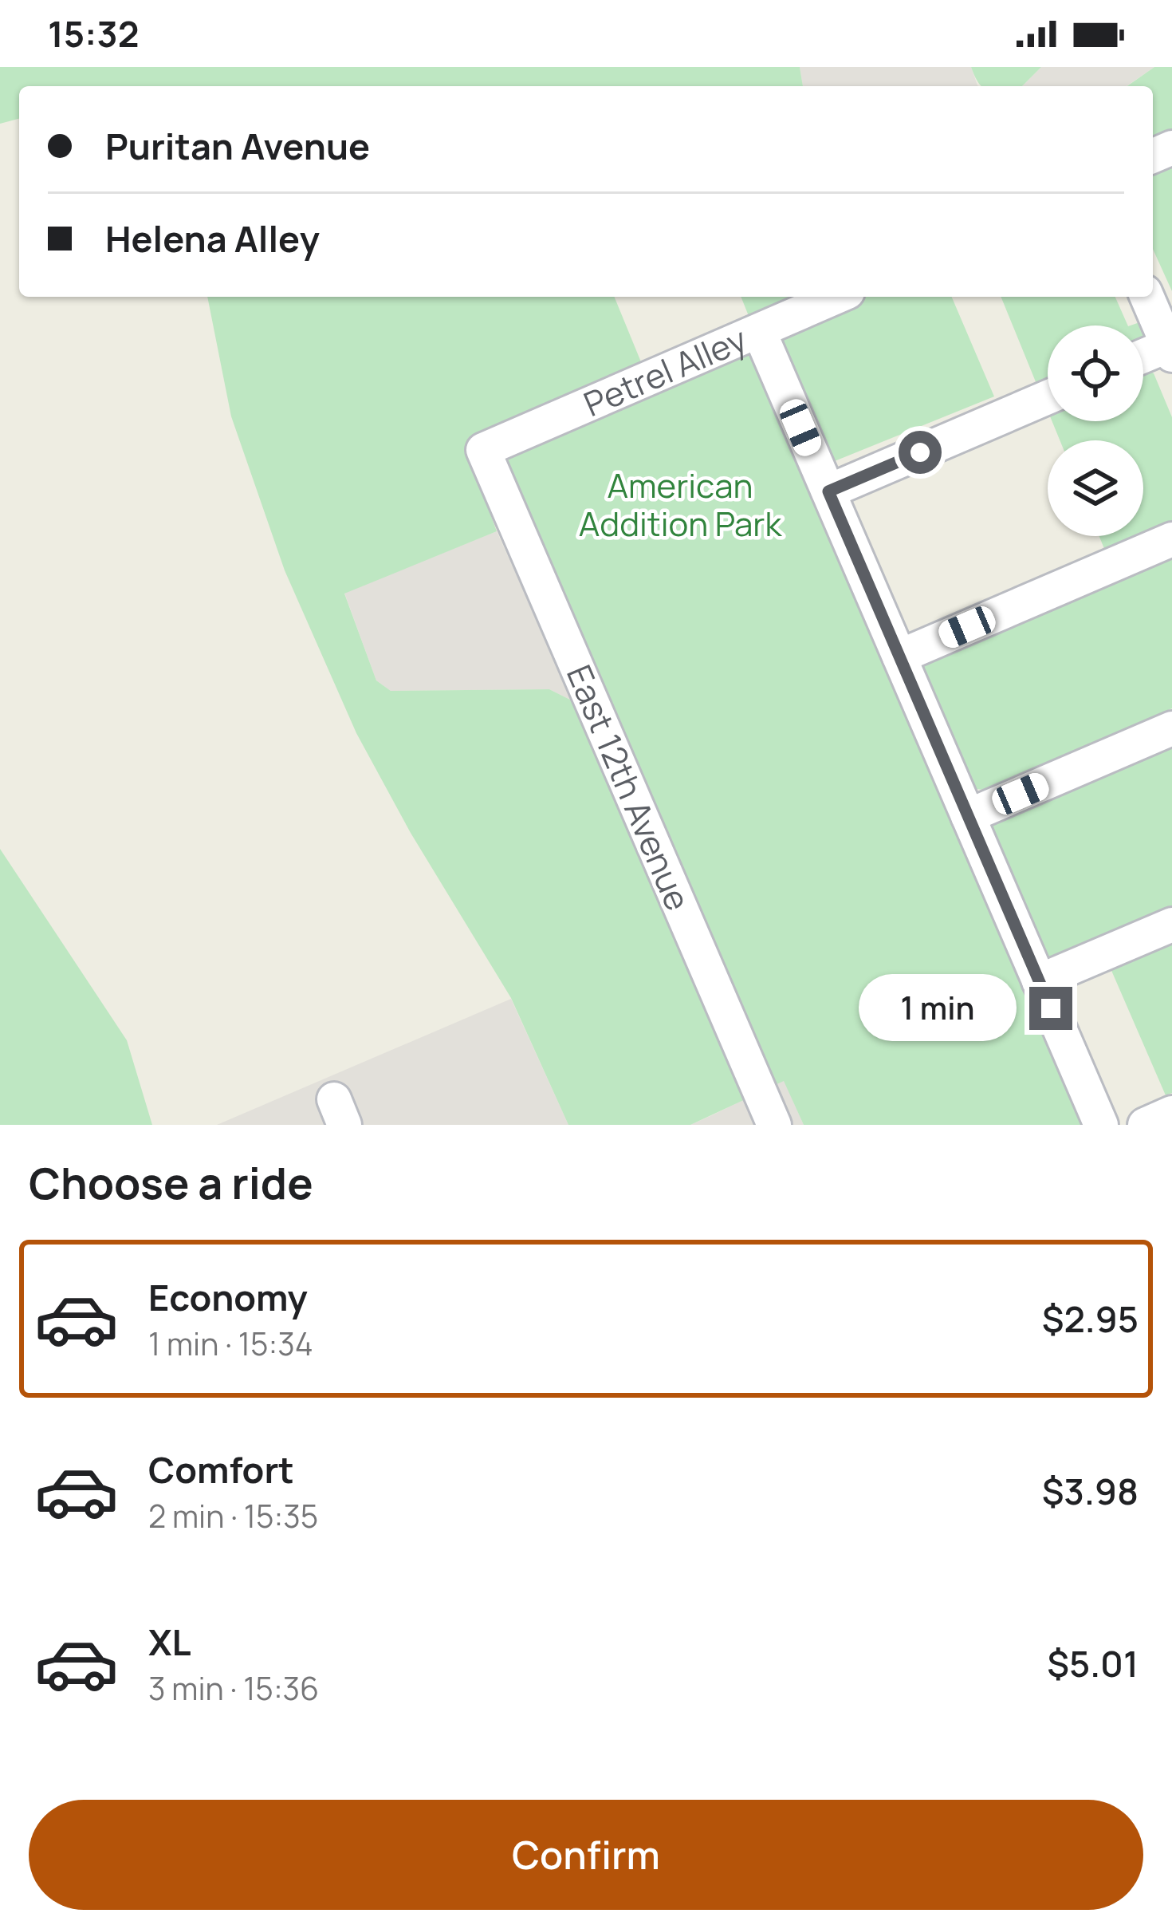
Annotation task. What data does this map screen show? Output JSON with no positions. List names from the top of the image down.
{
  "streets": {
    "street": ["Petrel Alley", "East 12th Avenue"]
  },
  "crossings": [
    ["Petrel Alley", "East 12th Avenue"]
  ],
  "parks": ["American Addition Park"],
  "page": {
    "status": "15:32",
    "banner": ["Puritan Avenue", "Helena Alley"],
    "bubble": "1 min",
    "heading": "Choose a ride",
    "list": [
      {
        "name": "Economy",
        "note": "1 min · 15:34",
        "value": "$2.95"
      },
      {
        "name": "Comfort",
        "note": "2 min · 15:35",
        "value": "$3.98"
      },
      {
        "name": "XL",
        "note": "3 min · 15:36",
        "value": "$5.01"
      }
    ],
    "buttons": "Confirm"
  }
}
